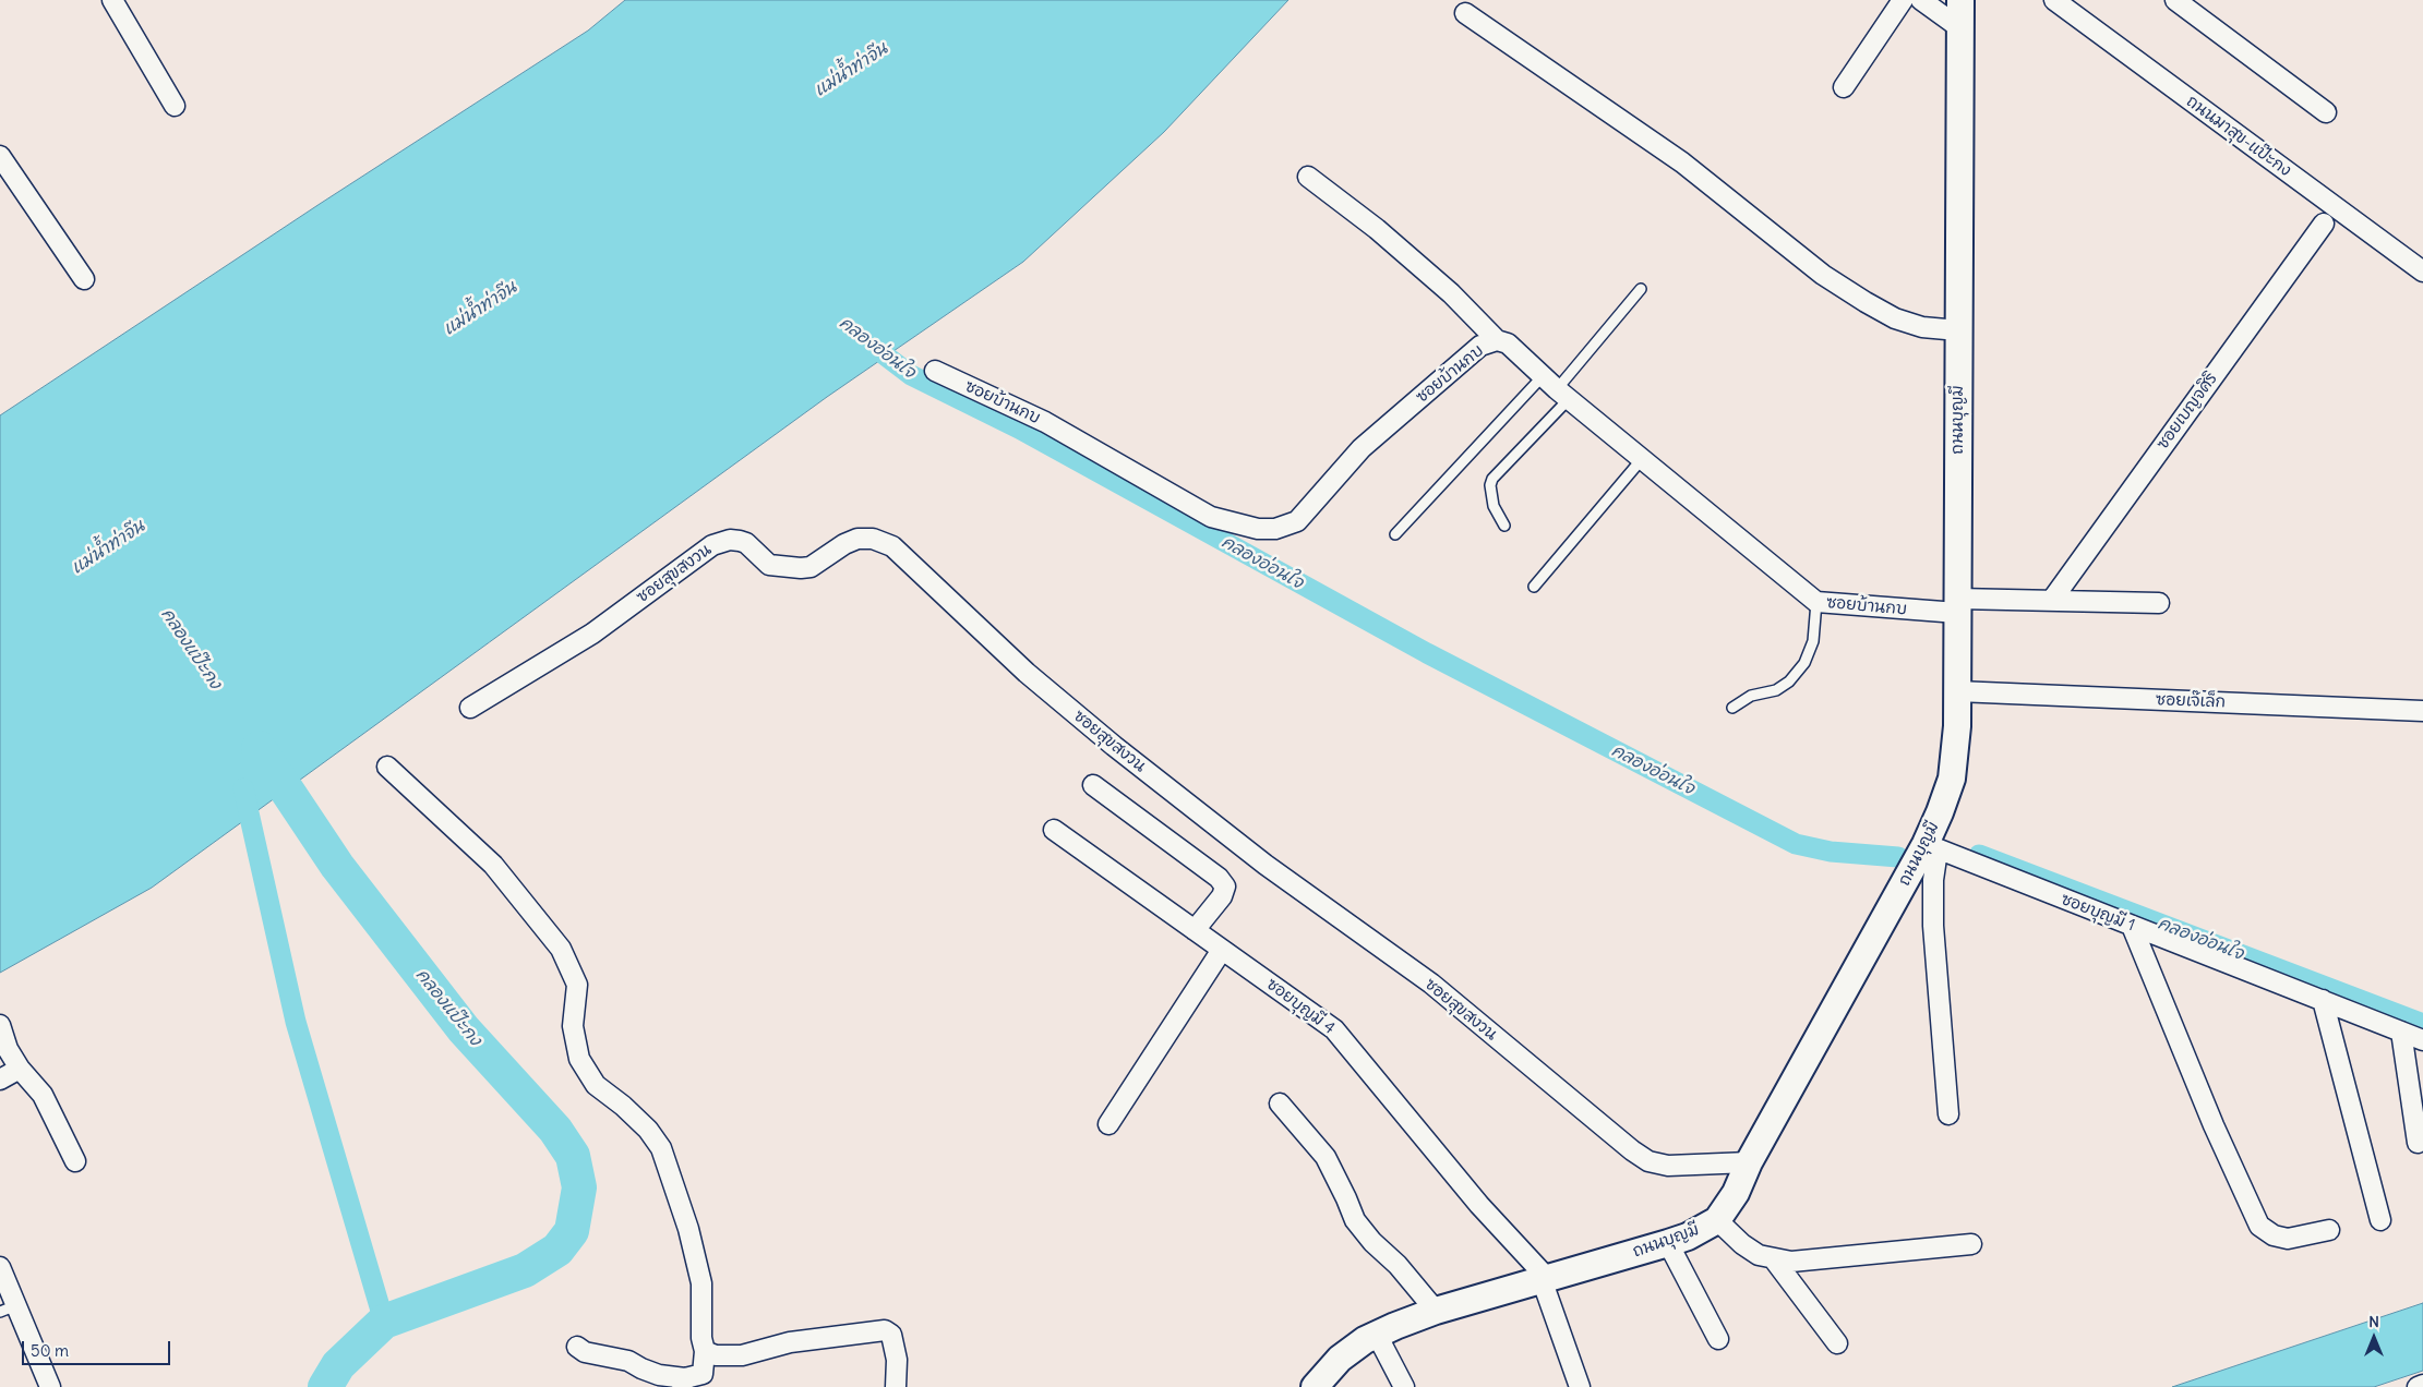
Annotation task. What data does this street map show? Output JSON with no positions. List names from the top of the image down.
{
  "streets": {
    "street": [
      "ถนนมาสุข-แป๊ะกง",
      "ซอยบ้านกบ",
      "ซอยเบญจศิริ",
      "ถนนบุญมี",
      "ซอยสุขสงวน",
      "ซอยเจ๊เล็ก",
      "ซอยบุญมี 1",
      "ซอยบุญมี 4"
    ]
  },
  "crossings": [
    ["ซอยบ้านกบ", "ถนนบุญมี"],
    ["ถนนบุญมี", "ซอยสุขสงวน"],
    ["ถนนบุญมี", "ซอยเจ๊เล็ก"],
    ["ถนนบุญมี", "ซอยบุญมี 1"],
    ["ถนนบุญมี", "ซอยบุญมี 4"]
  ],
  "water": ["แม่น้ำท่าจีน", "คลองอ่อนใจ", "คลองแป๊ะกง"],
  "scale_bar": "50 m",
  "north": "top"
}
